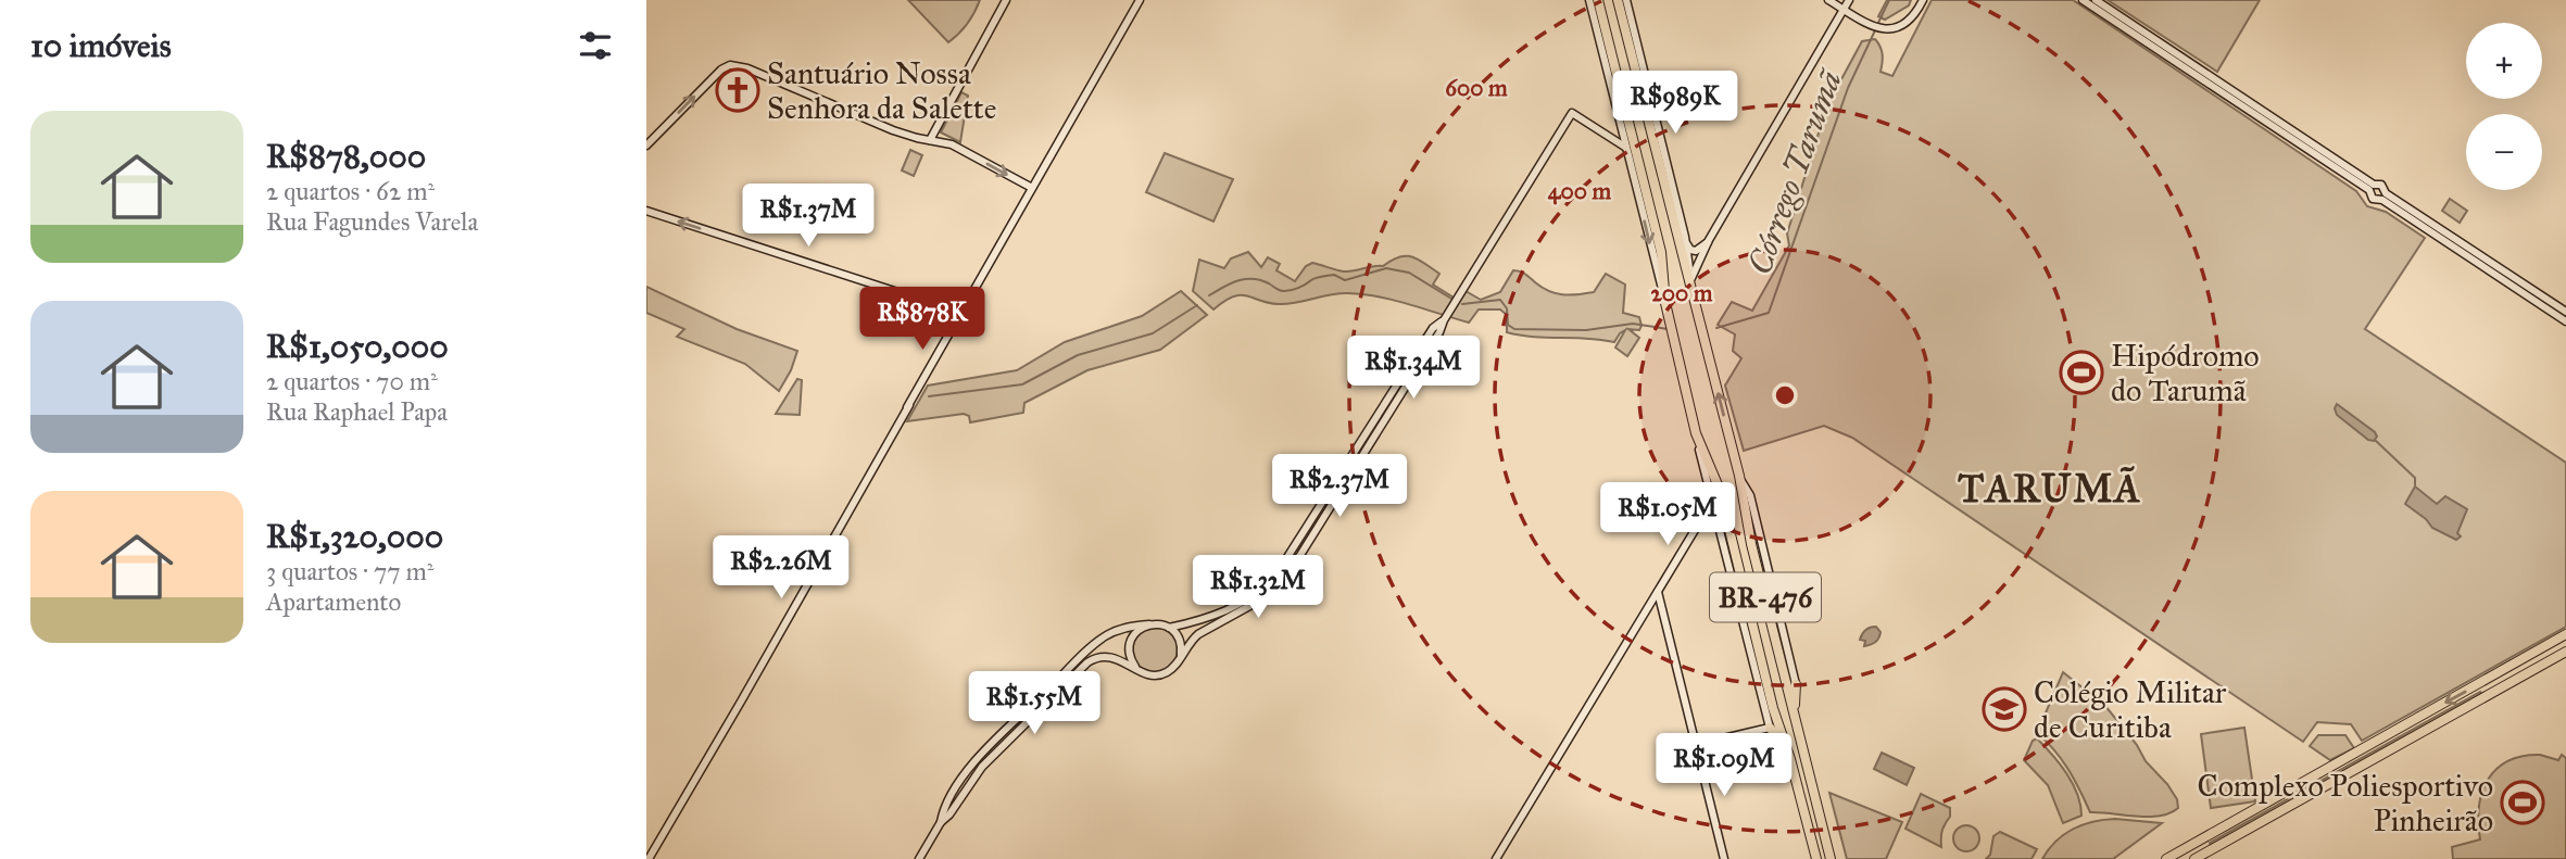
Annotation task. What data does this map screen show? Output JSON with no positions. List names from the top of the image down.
{
  "streets": {
    "highway": ["BR-476"]
  },
  "districts": ["TARUMÃ"],
  "water": ["Córrego Tarumã"],
  "places": {
    "church": ["Santuário Nossa Senhora da Salette"],
    "sports": ["Hipódromo do Tarumã", "Complexo Poliesportivo Pinheirão"],
    "school or university": ["Colégio Militar de Curitiba"]
  },
  "page": {
    "heading": "10 imóveis",
    "map_buttons": ["+", "−"],
    "price": [
      "R$989K",
      "R$1.37M",
      "R$878K",
      "R$1.34M",
      "R$2.37M",
      "R$1.05M",
      "R$2.26M",
      "R$1.32M",
      "R$1.55M",
      "R$1.09M"
    ],
    "list": [
      {
        "name": "R$878,000",
        "note": "2 quartos · 62 m² · Rua Fagundes Varela"
      },
      {
        "name": "R$1,050,000",
        "note": "2 quartos · 70 m² · Rua Raphael Papa"
      },
      {
        "name": "R$1,320,000",
        "note": "3 quartos · 77 m² · Apartamento"
      }
    ]
  },
  "rings": ["600 m", "400 m", "200 m"]
}
